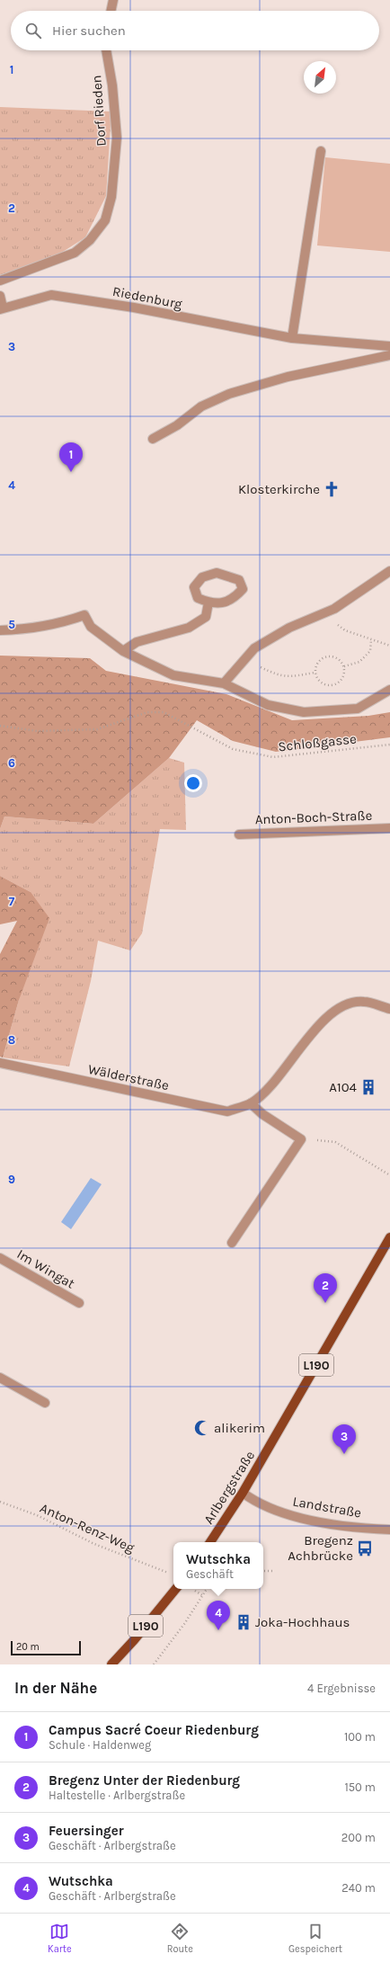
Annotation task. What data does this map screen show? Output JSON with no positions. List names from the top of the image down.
{
  "streets": {
    "main road": ["L190", "Arlbergstraße"],
    "street": [
      "Dorf Rieden",
      "Riedenburg",
      "Anton-Boch-Straße",
      "Wälderstraße",
      "Im Wingat",
      "Landstraße"
    ],
    "path": ["Schloßgasse", "Anton-Renz-Weg"]
  },
  "crossings": [
    ["Arlbergstraße", "Landstraße"]
  ],
  "places": {
    "church": ["Klosterkirche"],
    "building": ["A104", "Joka-Hochhaus"],
    "mosque": ["alikerim"],
    "bus stop": ["Bregenz Achbrücke"]
  },
  "scale_bar": "20 m",
  "north": "top right",
  "page": {
    "search": "Hier suchen",
    "pins": [
      "1",
      "2",
      "3",
      "4"
    ],
    "popup": ["Wutschka", "Geschäft"],
    "scale": "20 m",
    "heading": ["In der Nähe", "4 Ergebnisse"],
    "list": [
      {
        "mark": "1",
        "name": "Campus Sacré Coeur Riedenburg",
        "note": "Schule · Haldenweg",
        "value": "100 m"
      },
      {
        "mark": "2",
        "name": "Bregenz Unter der Riedenburg",
        "note": "Haltestelle · Arlbergstraße",
        "value": "150 m"
      },
      {
        "mark": "3",
        "name": "Feuersinger",
        "note": "Geschäft · Arlbergstraße",
        "value": "200 m"
      },
      {
        "mark": "4",
        "name": "Wutschka",
        "note": "Geschäft · Arlbergstraße",
        "value": "240 m"
      }
    ],
    "nav": ["Karte", "Route", "Gespeichert"]
  },
  "grid": {
    "rows": [
      "1",
      "2",
      "3",
      "4",
      "5",
      "6",
      "7",
      "8",
      "9"
    ]
  }
}
